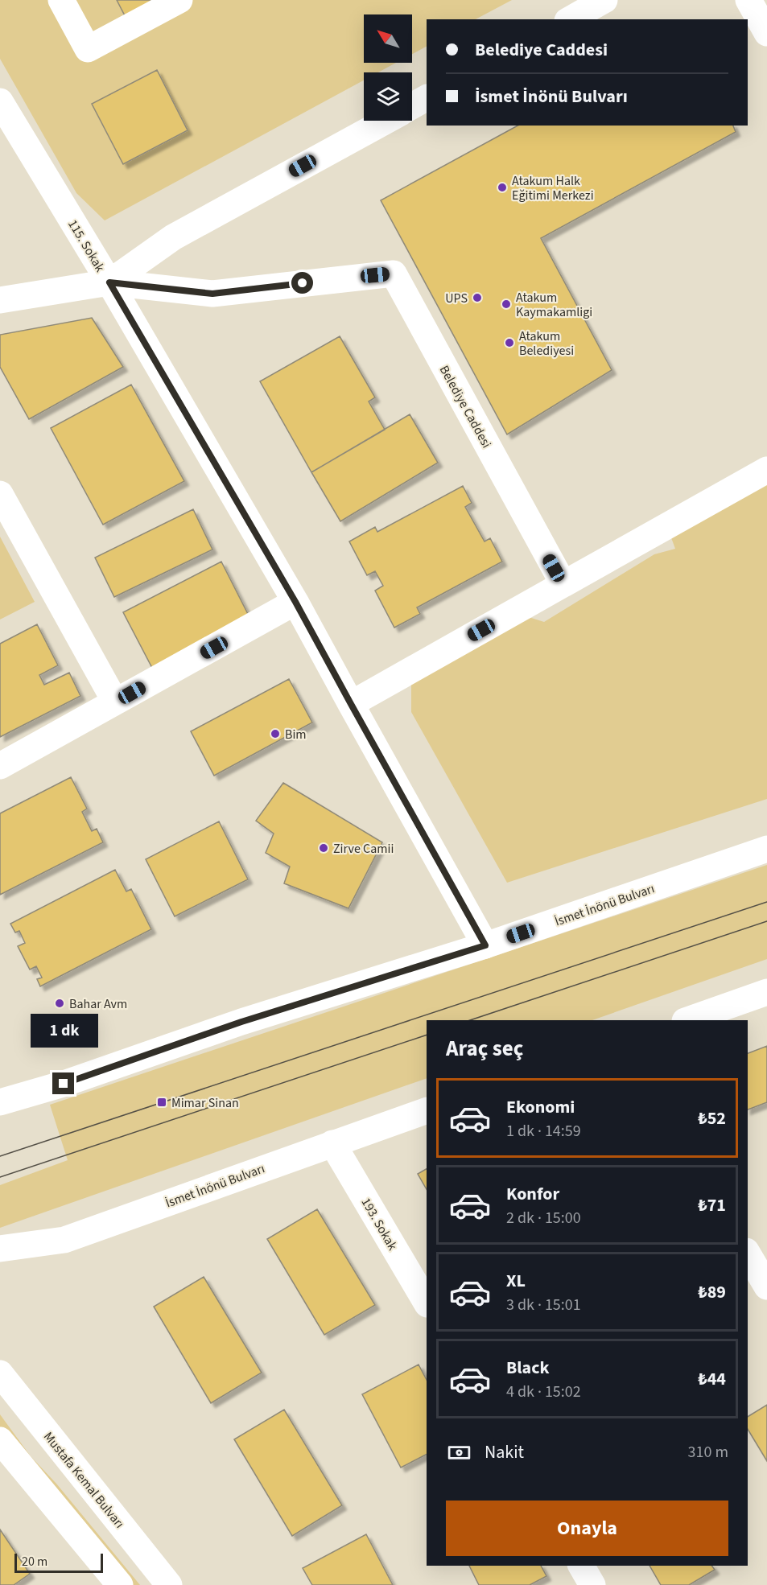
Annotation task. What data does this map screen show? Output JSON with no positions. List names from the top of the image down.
{
  "streets": {
    "street": [
      "115. Sokak",
      "Belediye Caddesi",
      "İsmet İnönü Bulvarı",
      "193. Sokak",
      "Mustafa Kemal Bulvarı"
    ]
  },
  "crossings": [
    ["115. Sokak", "Belediye Caddesi"],
    ["115. Sokak", "İsmet İnönü Bulvarı"],
    ["İsmet İnönü Bulvarı", "193. Sokak"]
  ],
  "places": {
    "other": [
      "Atakum Halk Eğitimi Merkezi",
      "UPS",
      "Atakum Kaymakamligi",
      "Atakum Belediyesi",
      "Bim",
      "Zirve Camii",
      "Bahar Avm"
    ],
    "transit": ["Mimar Sinan"]
  },
  "scale_bar": "20 m",
  "north": "top left",
  "page": {
    "banner": ["Belediye Caddesi", "İsmet İnönü Bulvarı"],
    "bubble": "1 dk",
    "heading": "Araç seç",
    "list": [
      {
        "name": "Ekonomi",
        "note": "1 dk · 14:59",
        "value": "₺52"
      },
      {
        "name": "Konfor",
        "note": "2 dk · 15:00",
        "value": "₺71"
      },
      {
        "name": "XL",
        "note": "3 dk · 15:01",
        "value": "₺89"
      },
      {
        "name": "Black",
        "note": "4 dk · 15:02",
        "value": "₺44"
      }
    ],
    "pay": ["Nakit", "310 m"],
    "buttons": "Onayla",
    "scale": "20 m"
  }
}
